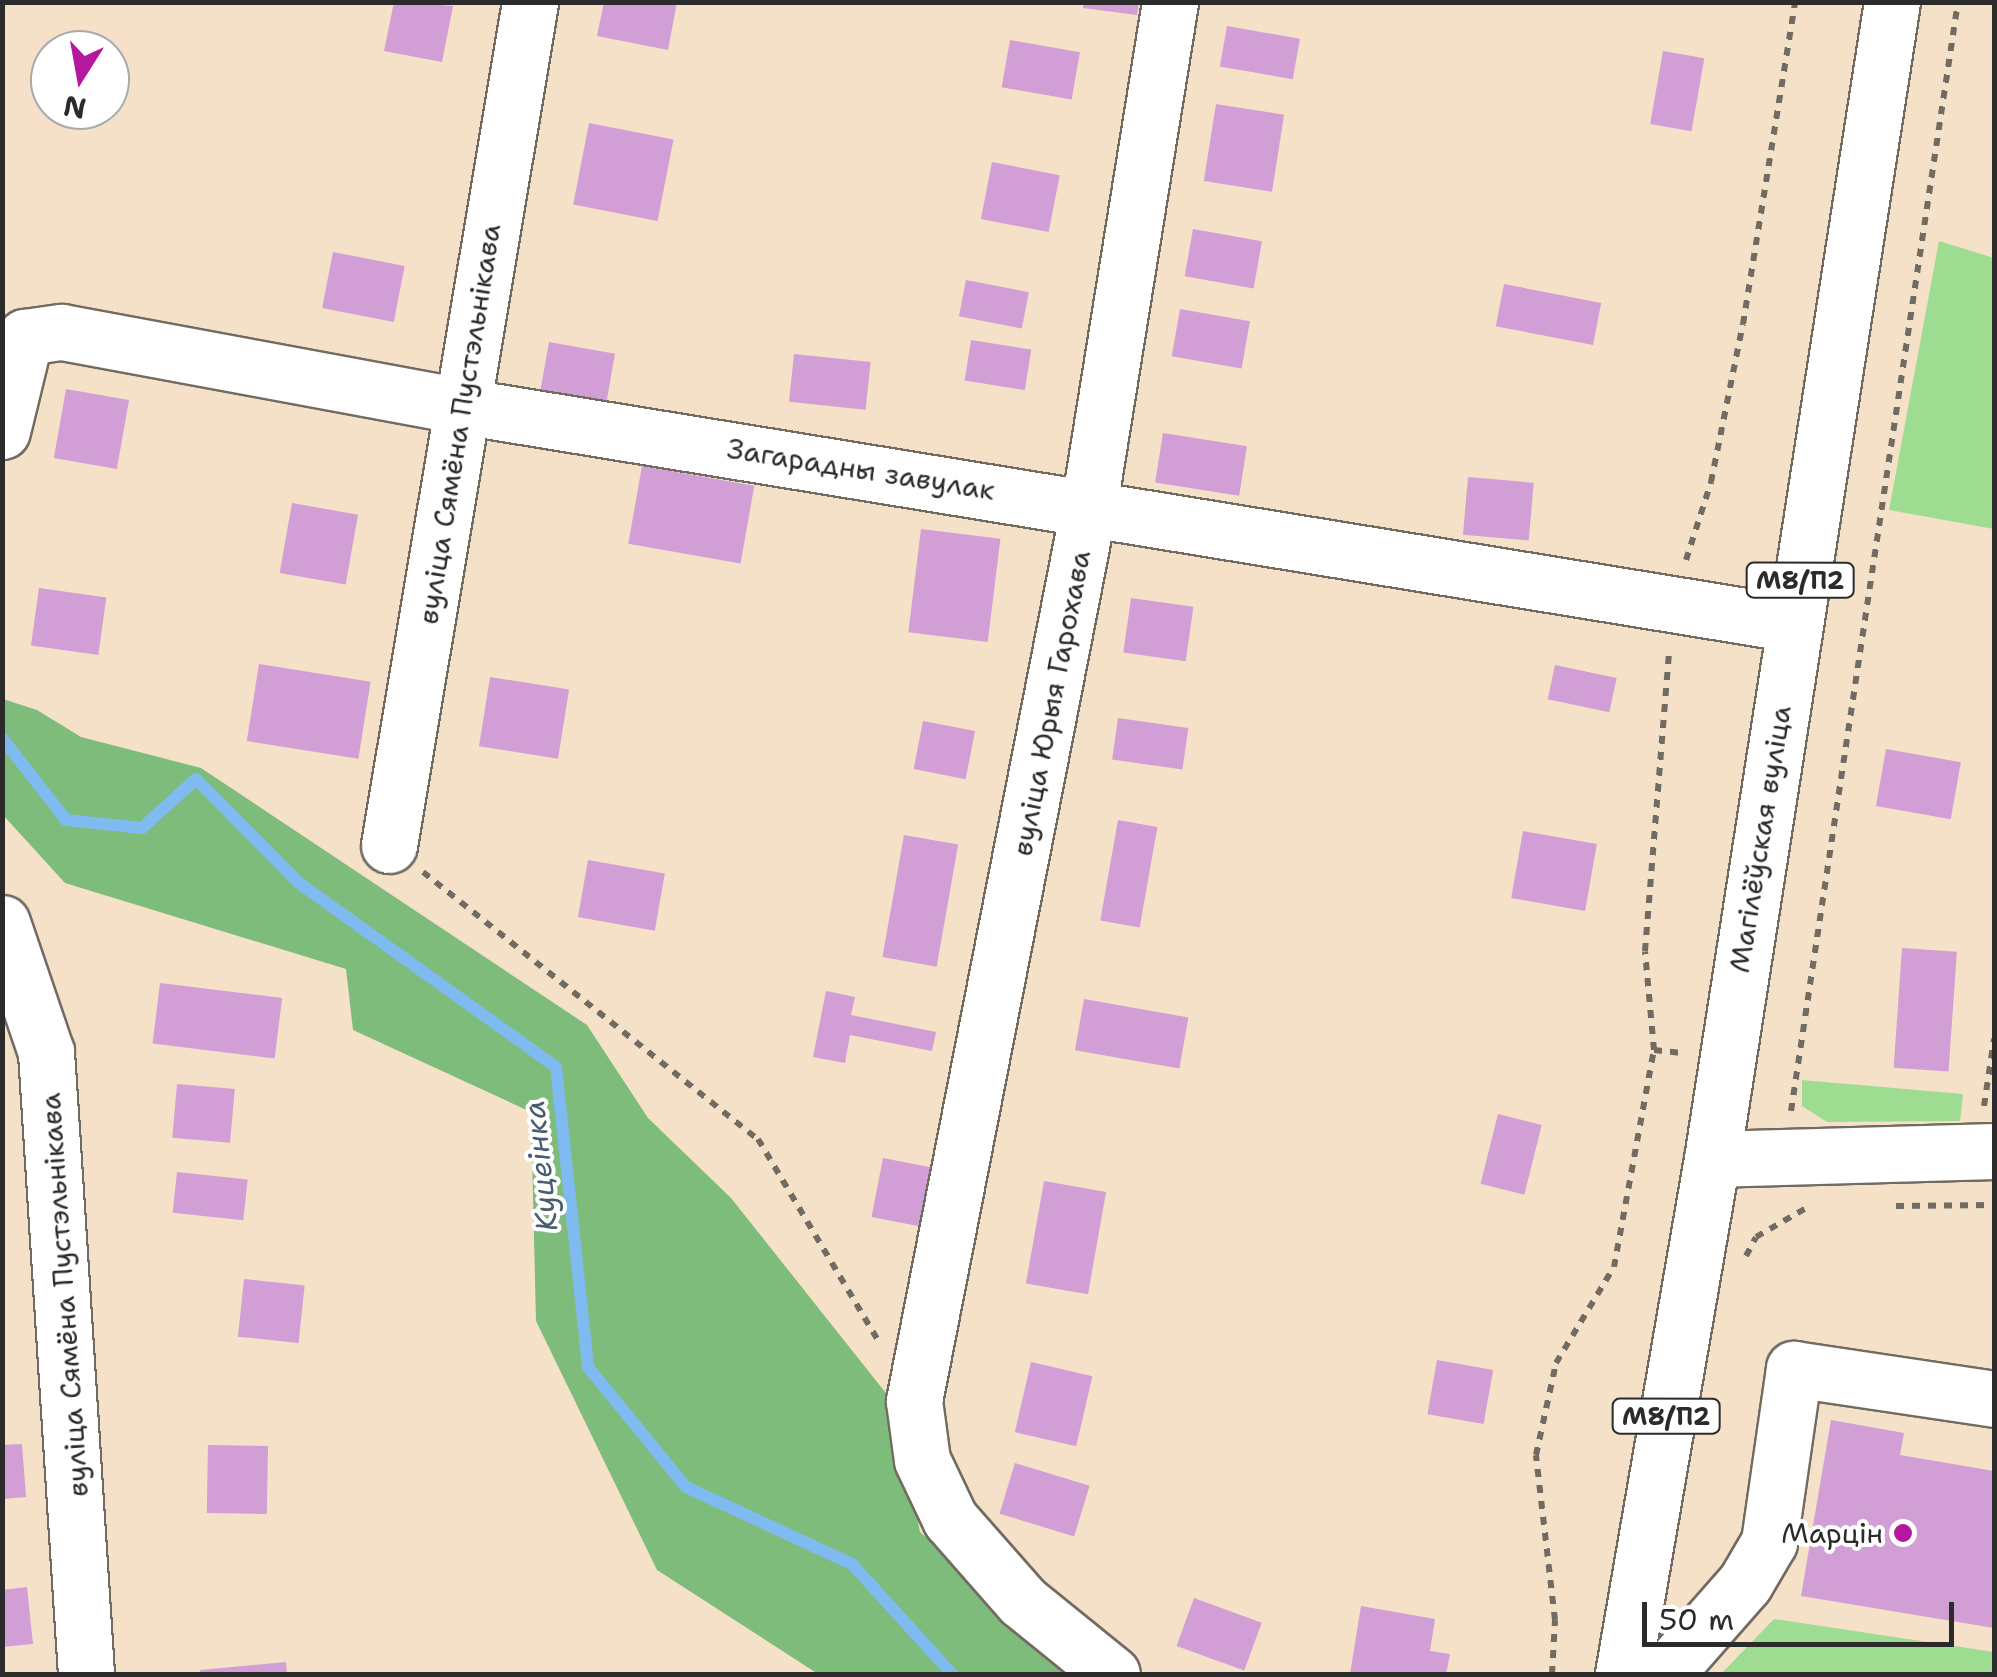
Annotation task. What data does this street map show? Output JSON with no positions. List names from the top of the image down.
{
  "streets": {
    "street": [
      "вуліца Сямёна Пустэльнікава",
      "Загарадны завулак",
      "М8/П2",
      "вуліца Юрыя Гарохава",
      "Магілёўская вуліца"
    ]
  },
  "crossings": [
    ["вуліца Сямёна Пустэльнікава", "Загарадны завулак"],
    ["Загарадны завулак", "вуліца Юрыя Гарохава"],
    ["Загарадны завулак", "Магілёўская вуліца"]
  ],
  "water": ["Куцеінка"],
  "places": ["Марцін"],
  "scale_bar": "50 m",
  "north": "bottom"
}
